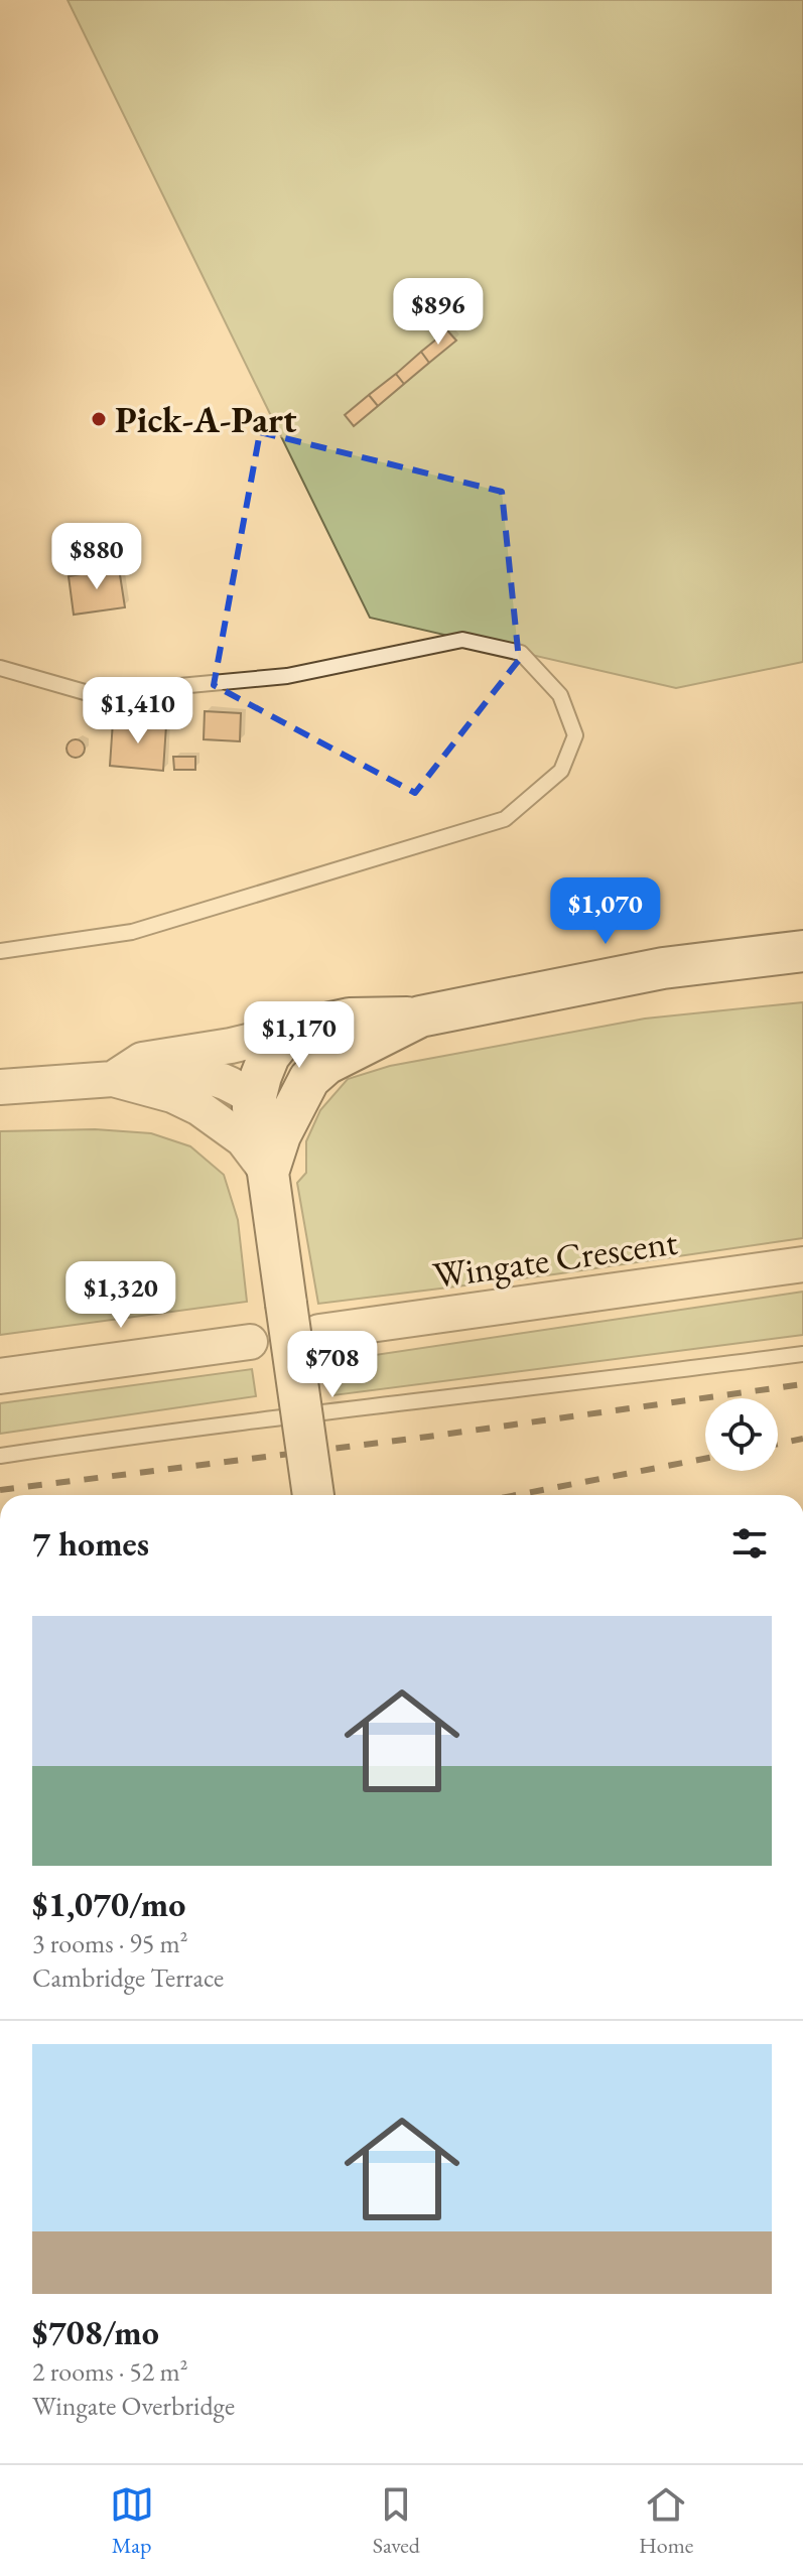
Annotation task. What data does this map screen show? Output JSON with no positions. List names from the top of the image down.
{
  "streets": {
    "street": ["Wingate Crescent"]
  },
  "places": ["Pick-A-Part"],
  "page": {
    "price": [
      "$896",
      "$880",
      "$1,410",
      "$1,070",
      "$1,170",
      "$1,320",
      "$708"
    ],
    "heading": "7 homes",
    "list": [
      {
        "name": "$1,070/mo",
        "note": "3 rooms · 95 m² · Cambridge Terrace"
      },
      {
        "name": "$708/mo",
        "note": "2 rooms · 52 m² · Wingate Overbridge"
      }
    ],
    "tabs": ["Map", "Saved", "Home"]
  }
}
